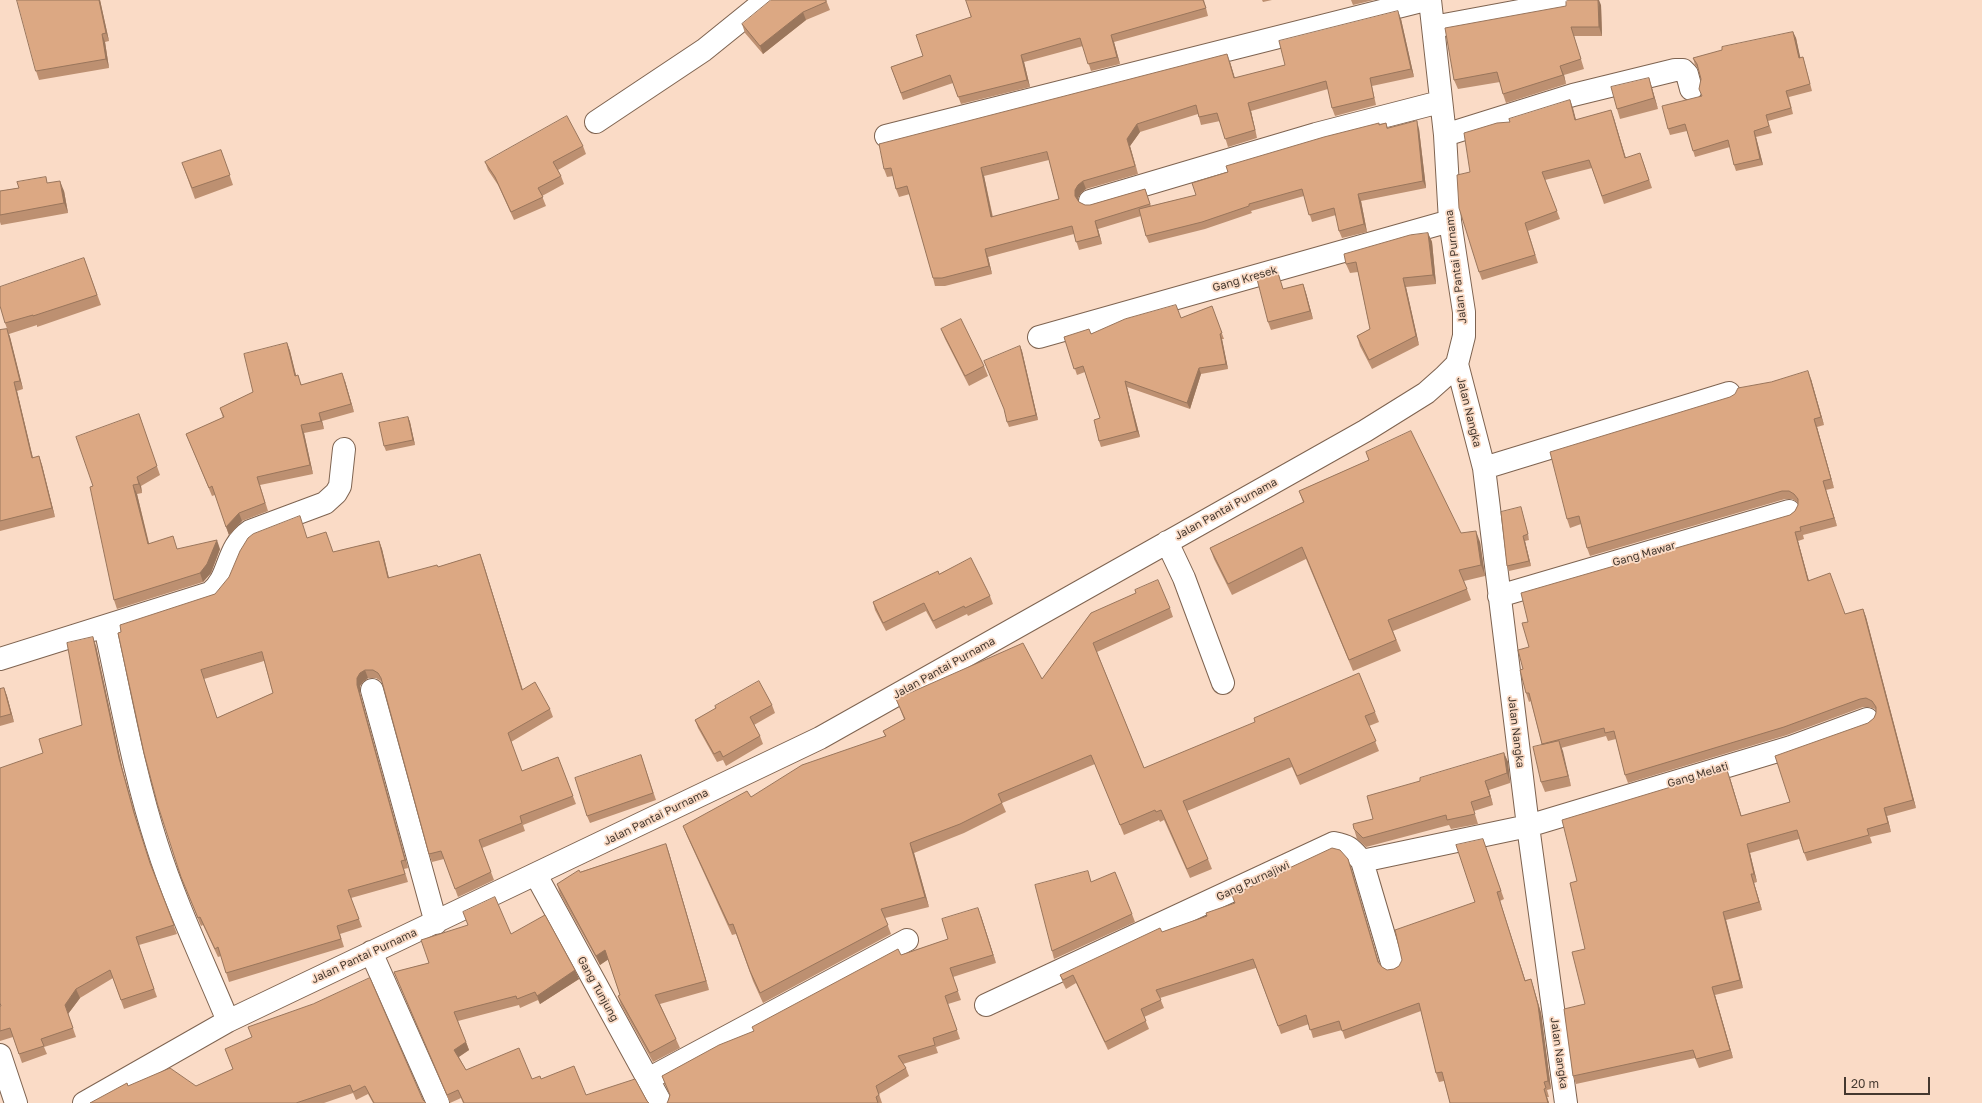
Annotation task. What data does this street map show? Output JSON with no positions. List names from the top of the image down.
{
  "streets": {
    "street": [
      "Jalan Pantai Purnama",
      "Gang Kresek",
      "Jalan Nangka",
      "Gang Mawar",
      "Gang Melati",
      "Gang Purnajiwi",
      "Gang Tunjung"
    ]
  },
  "crossings": [
    ["Jalan Pantai Purnama", "Gang Kresek"],
    ["Jalan Pantai Purnama", "Jalan Nangka"],
    ["Jalan Pantai Purnama", "Gang Tunjung"],
    ["Jalan Nangka", "Gang Mawar"],
    ["Jalan Nangka", "Gang Melati"]
  ],
  "scale_bar": "20 m"
}
